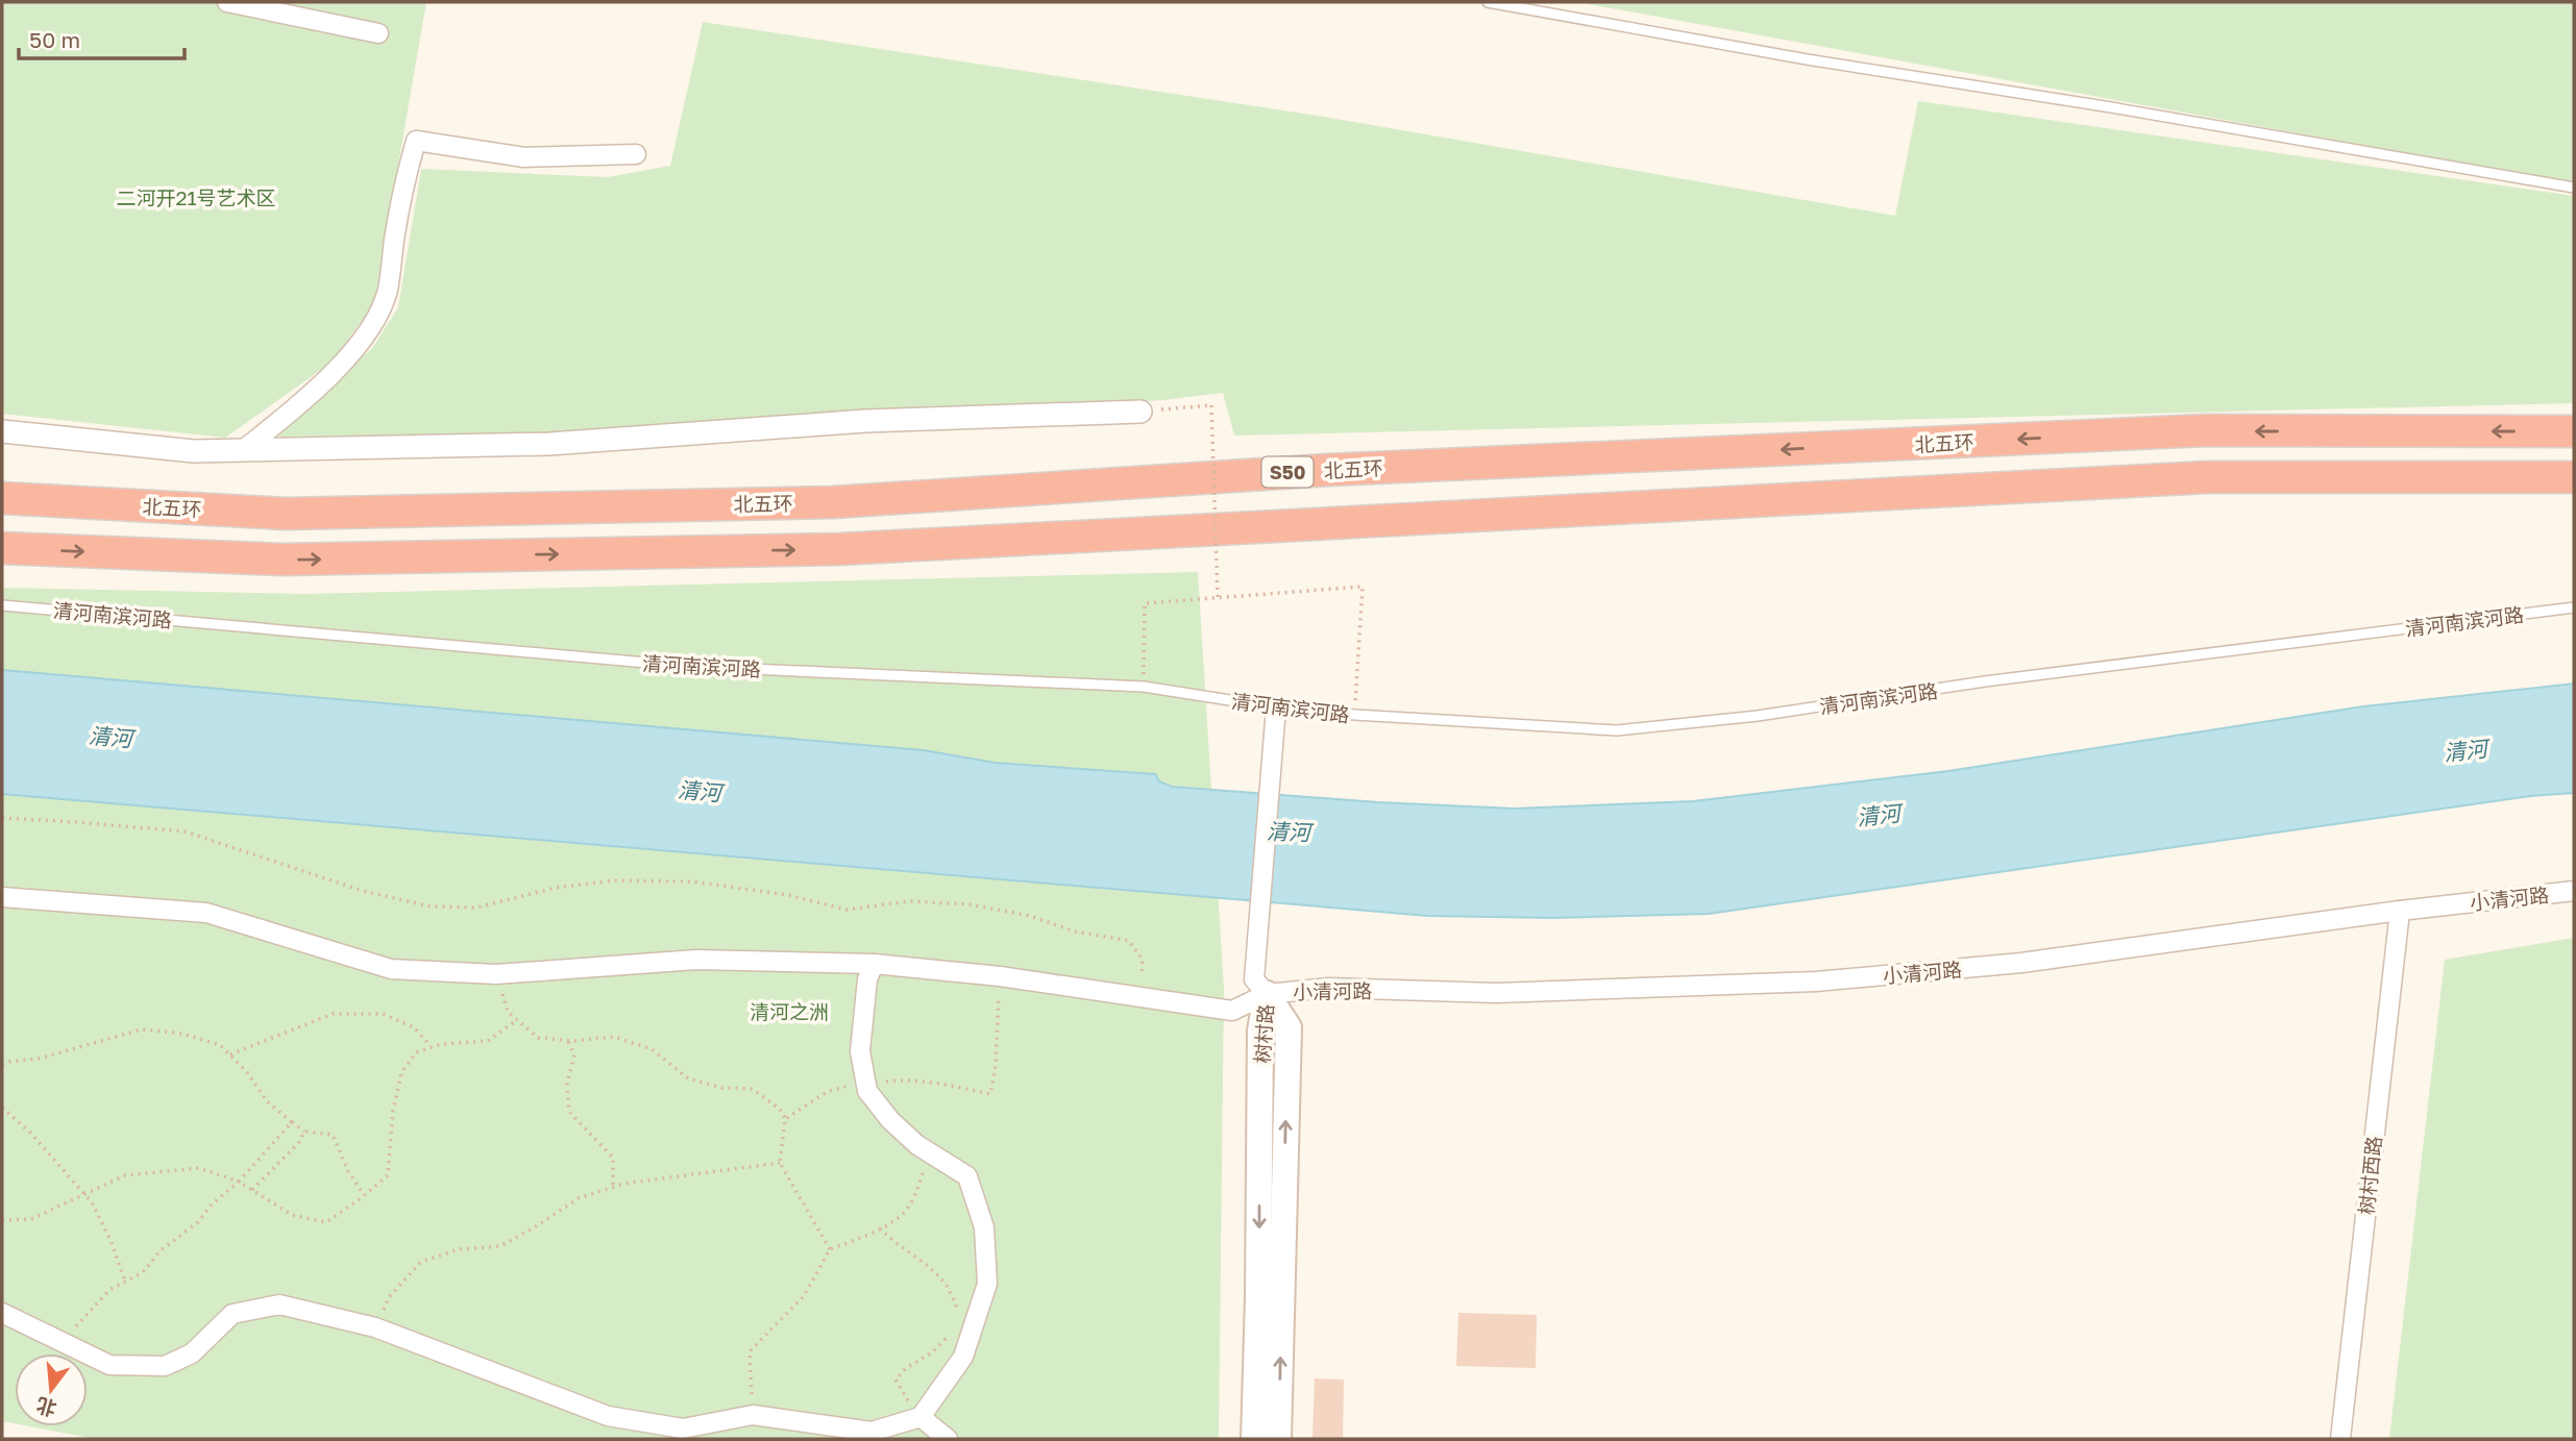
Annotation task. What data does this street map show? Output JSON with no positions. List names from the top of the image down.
{
  "streets": {
    "highway": ["北五环", "S50"],
    "main road": ["树村路"],
    "street": ["小清河路", "树村西路"],
    "lane": ["清河南滨河路"]
  },
  "crossings": [
    ["小清河路", "树村路"],
    ["小清河路", "树村西路"]
  ],
  "water": ["清河"],
  "parks": ["二河开21号艺术区", "清河之洲"],
  "scale_bar": "50 m",
  "north": "bottom"
}
